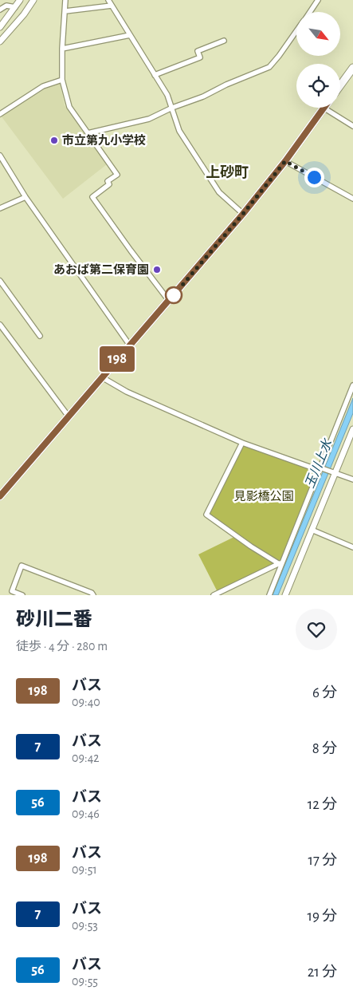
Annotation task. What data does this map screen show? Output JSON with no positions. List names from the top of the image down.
{
  "districts": ["上砂町"],
  "water": ["玉川上水"],
  "parks": ["見影橋公園"],
  "places": ["市立第九小学校", "あおば第二保育園"],
  "lines": ["bus line 198"],
  "north": "bottom right",
  "page": {
    "on_map": "198",
    "heading": ["砂川二番", "徒歩 · 4 分 · 280 m"],
    "list": [
      {
        "mark": "198",
        "name": "バス",
        "note": "09:40",
        "value": "6 分"
      },
      {
        "mark": "7",
        "name": "バス",
        "note": "09:42",
        "value": "8 分"
      },
      {
        "mark": "56",
        "name": "バス",
        "note": "09:46",
        "value": "12 分"
      },
      {
        "mark": "198",
        "name": "バス",
        "note": "09:51",
        "value": "17 分"
      },
      {
        "mark": "7",
        "name": "バス",
        "note": "09:53",
        "value": "19 分"
      },
      {
        "mark": "56",
        "name": "バス",
        "note": "09:55",
        "value": "21 分"
      }
    ]
  }
}
